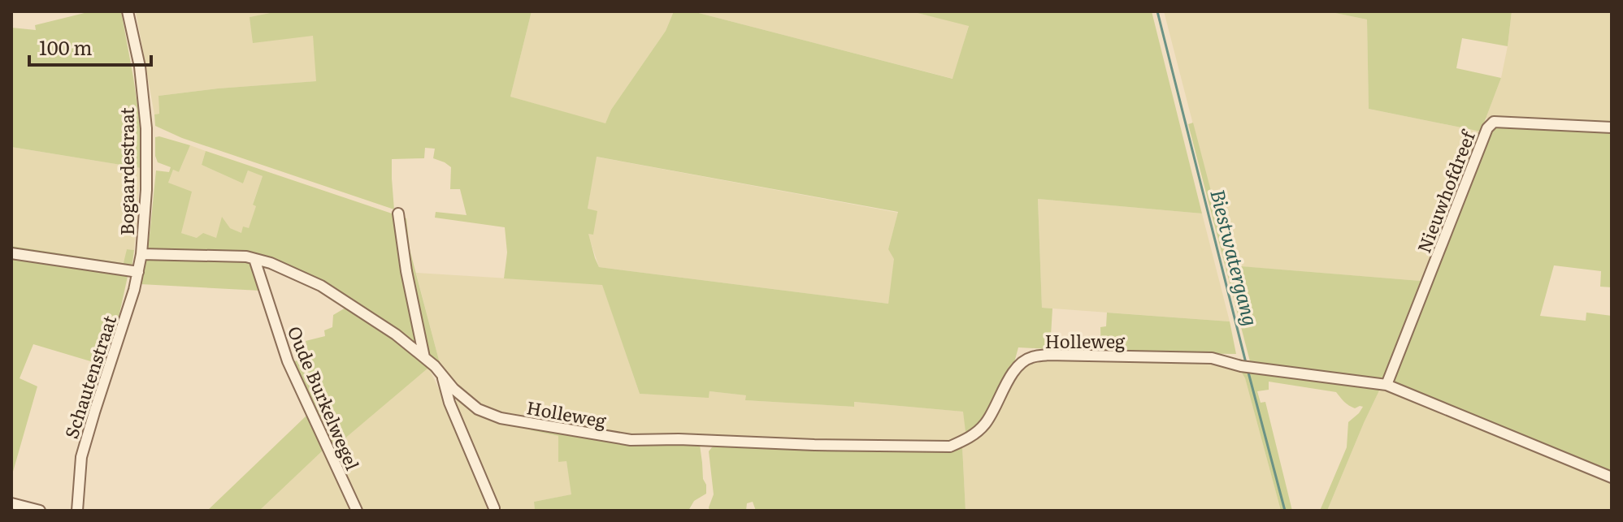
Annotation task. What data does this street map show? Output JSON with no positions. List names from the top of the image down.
{
  "streets": {
    "street": [
      "Bogaardestraat",
      "Nieuwhofdreef",
      "Holleweg",
      "Schautenstraat",
      "Oude Burkelwegel"
    ]
  },
  "crossings": [
    ["Bogaardestraat", "Holleweg"],
    ["Bogaardestraat", "Schautenstraat"],
    ["Nieuwhofdreef", "Holleweg"],
    ["Holleweg", "Schautenstraat"],
    ["Holleweg", "Oude Burkelwegel"]
  ],
  "water": ["Biestwatergang"],
  "scale_bar": "100 m"
}
